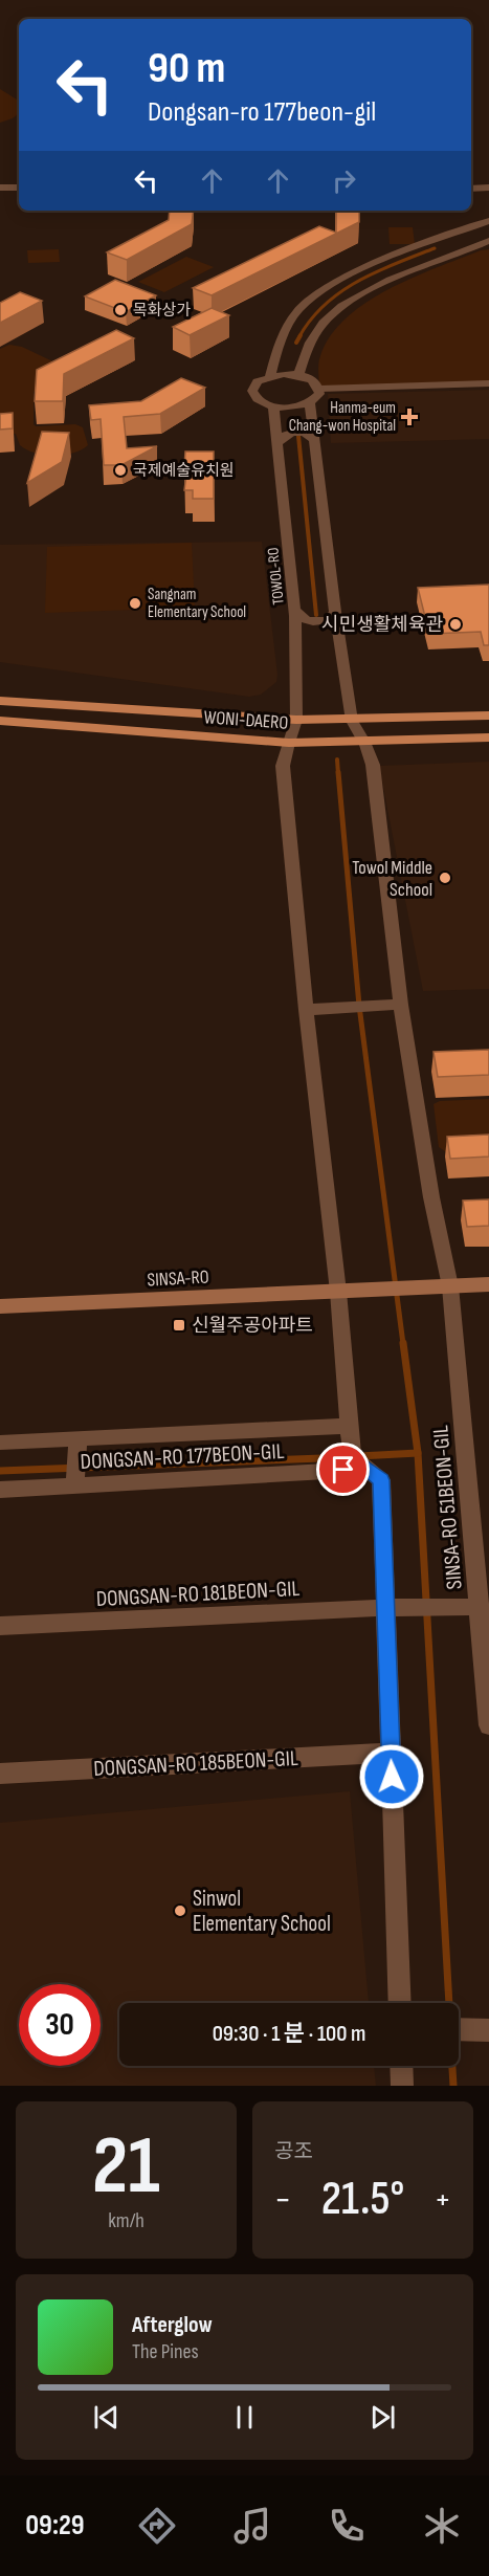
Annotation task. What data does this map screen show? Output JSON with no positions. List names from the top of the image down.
{
  "streets": {
    "main road": ["WONI-DAERO", "SINSA-RO"],
    "street": [
      "TOWOL-RO",
      "DONGSAN-RO 177BEON-GIL",
      "SINSA-RO 51BEON-GIL",
      "DONGSAN-RO 181BEON-GIL",
      "DONGSAN-RO 185BEON-GIL"
    ]
  },
  "crossings": [
    ["TOWOL-RO", "WONI-DAERO"],
    ["TOWOL-RO", "SINSA-RO"],
    ["TOWOL-RO", "DONGSAN-RO 177BEON-GIL"],
    ["WONI-DAERO", "SINSA-RO 51BEON-GIL"],
    ["SINSA-RO", "SINSA-RO 51BEON-GIL"],
    ["SINSA-RO 51BEON-GIL", "DONGSAN-RO 181BEON-GIL"]
  ],
  "places": {
    "other": [
      "목화상가",
      "국제예술유치원",
      "Sangnam Elementary School",
      "시민생활체육관",
      "Towol Middle School",
      "Sinwol Elementary School"
    ],
    "health": ["Hanma-eum Chang-won Hospital"],
    "transit": ["신월주공아파트"]
  },
  "page": {
    "turn": ["90 m", "Dongsan-ro 177beon-gil"],
    "limit": "30",
    "trip": "09:30 · 1 분 · 100 m",
    "tile": [
      ["21", "km/h"],
      "공조"
    ],
    "heat": ["−", "21.5°", "+"],
    "song": ["Afterglow", "The Pines"],
    "tabs": "09:29"
  }
}
